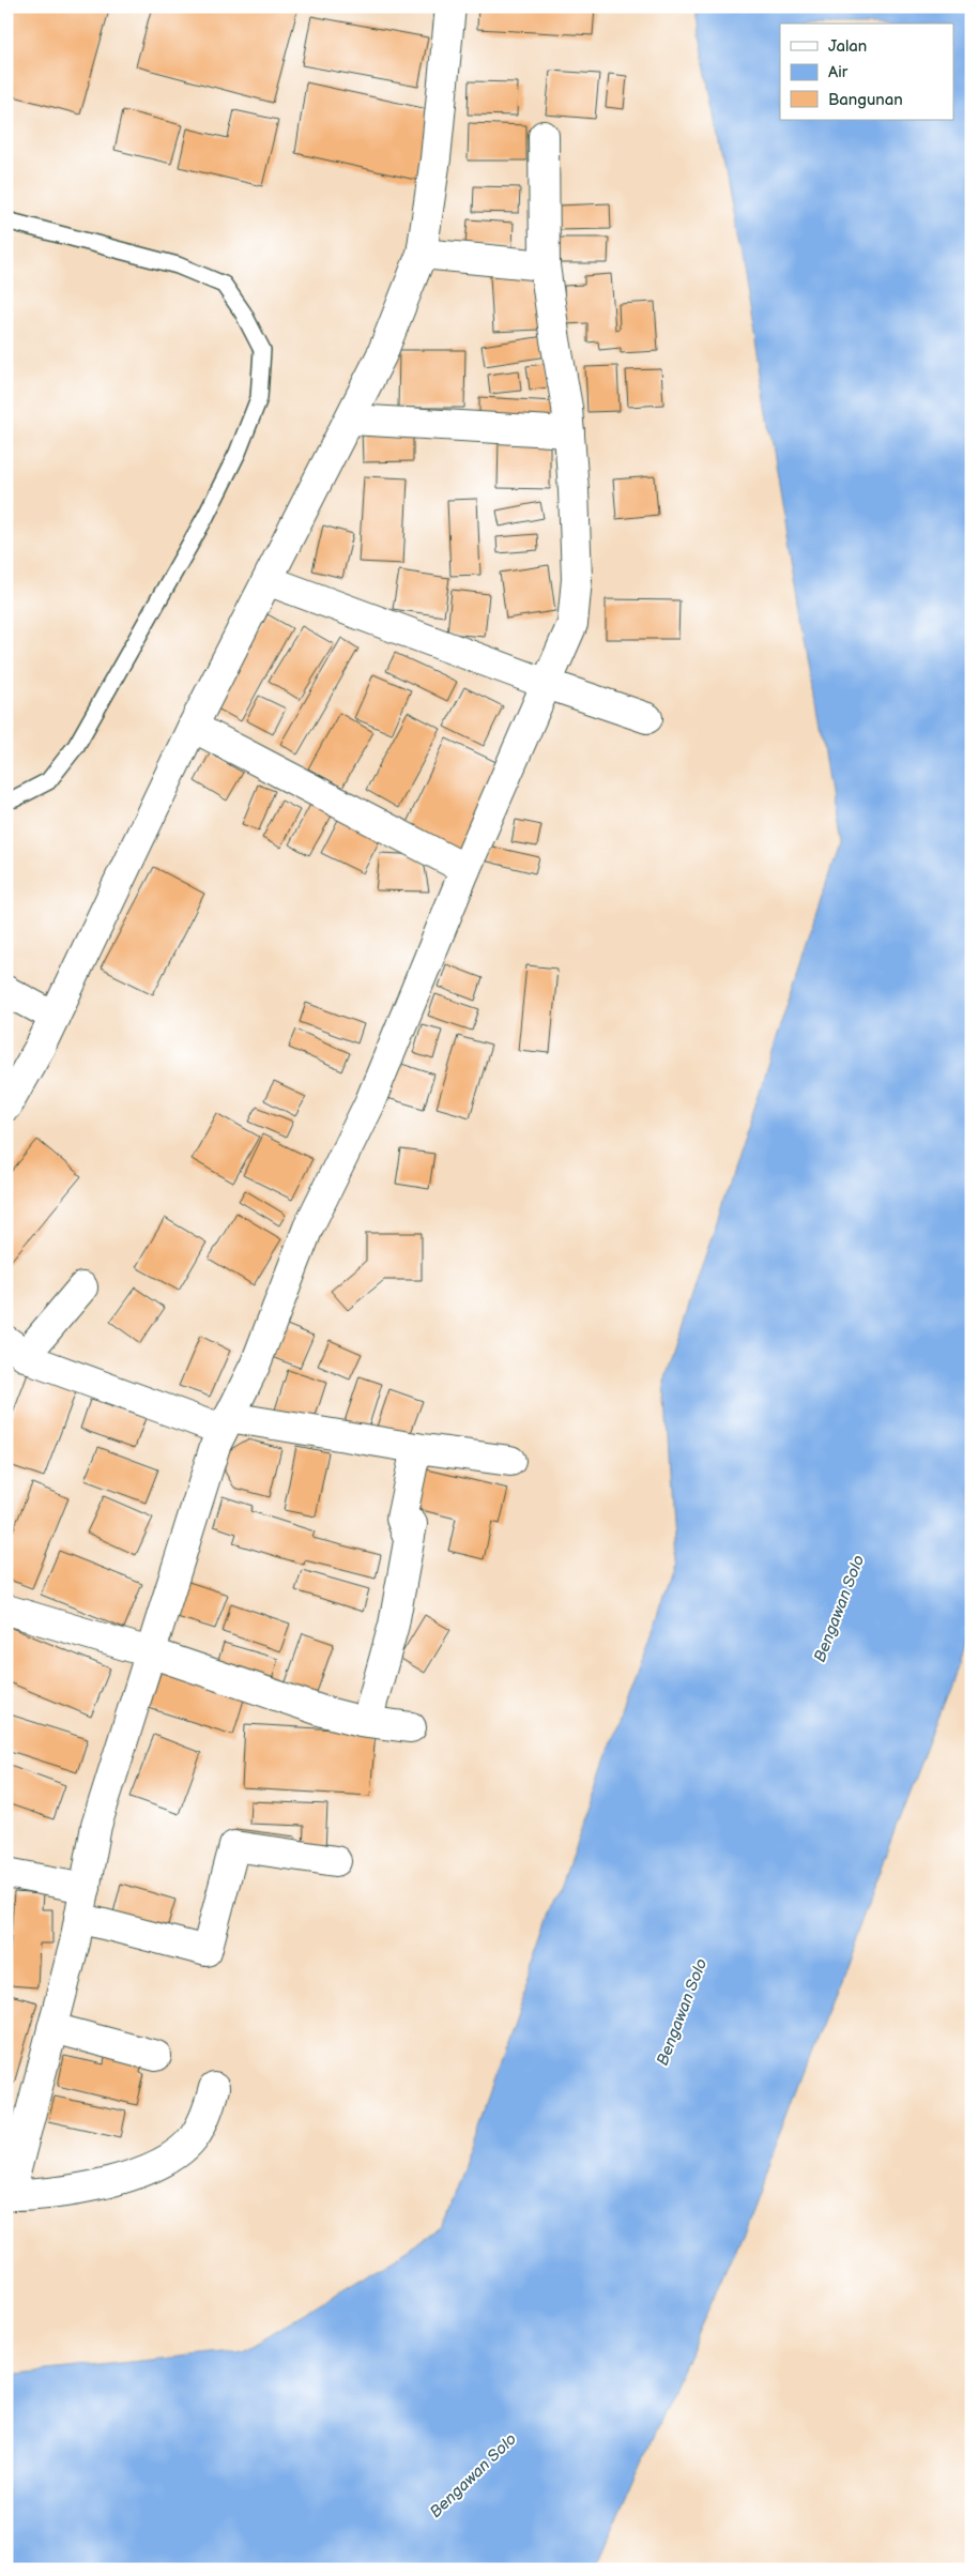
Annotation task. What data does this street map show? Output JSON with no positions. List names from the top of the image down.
{
  "water": ["Bengawan Solo"],
  "legend": ["Jalan", "Air", "Bangunan"]
}
